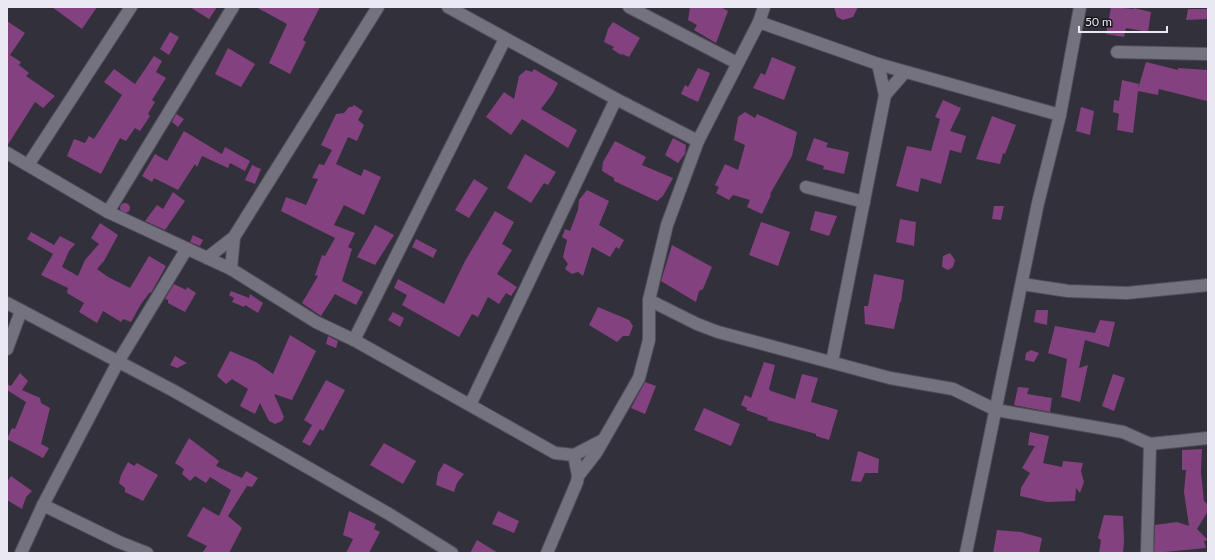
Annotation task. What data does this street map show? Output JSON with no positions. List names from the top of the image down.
{
  "scale_bar": "50 m"
}
